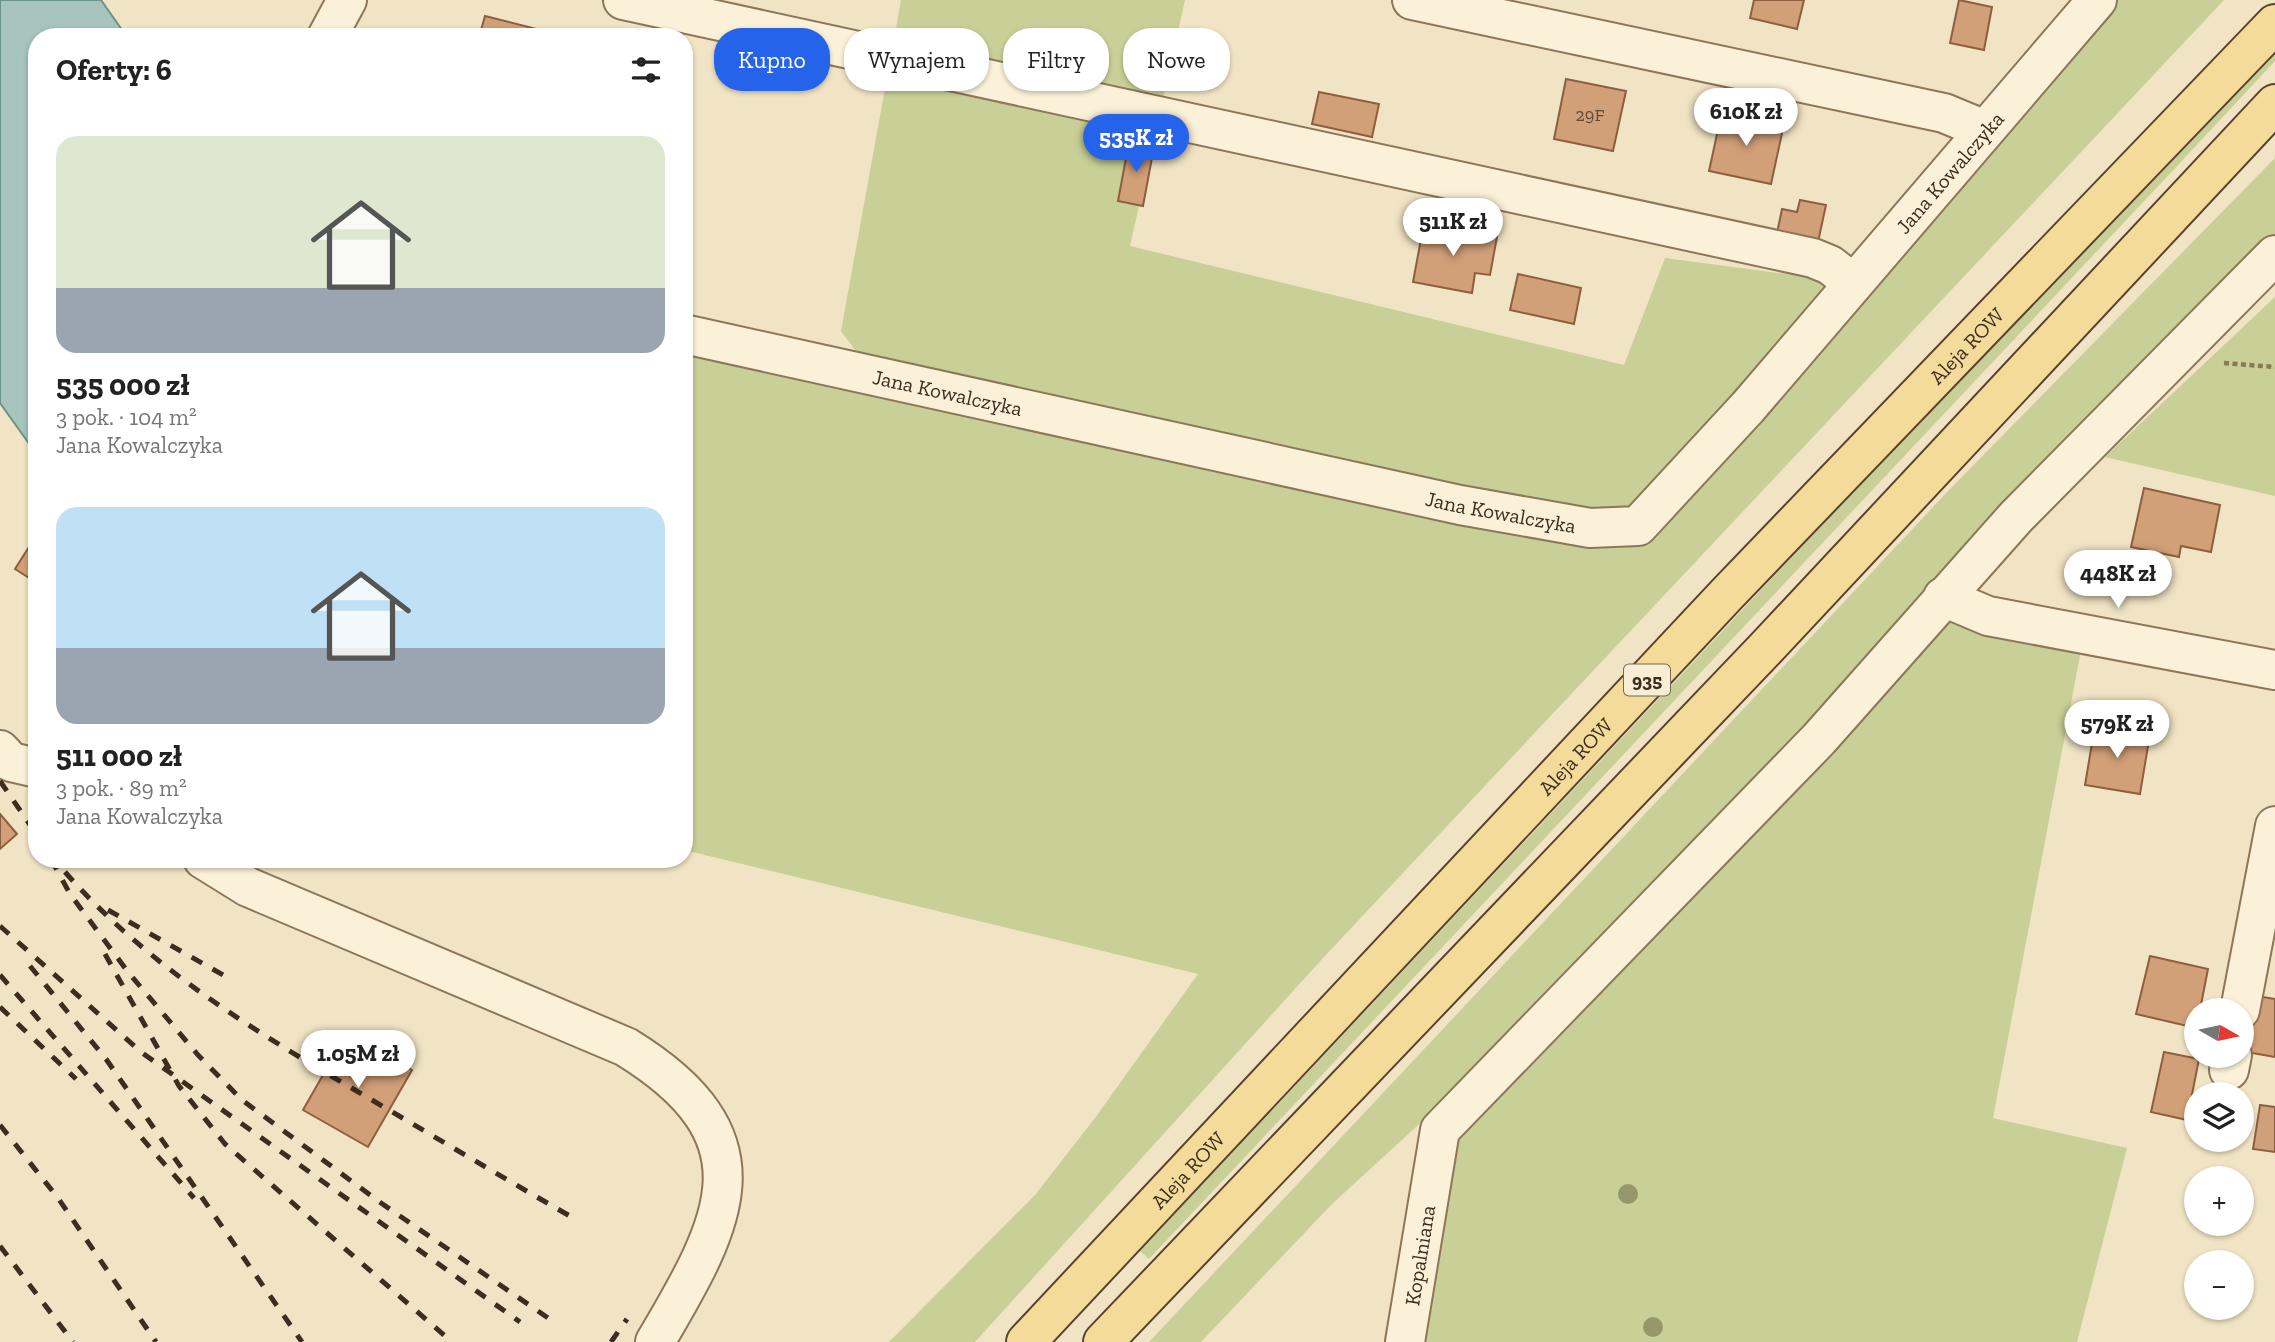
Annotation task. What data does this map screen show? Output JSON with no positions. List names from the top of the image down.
{
  "streets": {
    "main road": ["Aleja ROW", "935"],
    "street": ["Jana Kowalczyka", "Kopalniana"]
  },
  "house_numbers": ["29F"],
  "north": "right",
  "page": {
    "chip": [
      "Kupno",
      "Wynajem",
      "Filtry",
      "Nowe"
    ],
    "heading": "Oferty: 6",
    "price": [
      "610K zł",
      "535K zł",
      "511K zł",
      "448K zł",
      "579K zł",
      "1.05M zł"
    ],
    "list": [
      {
        "name": "535 000 zł",
        "note": "3 pok. · 104 m² · Jana Kowalczyka"
      },
      {
        "name": "511 000 zł",
        "note": "3 pok. · 89 m² · Jana Kowalczyka"
      }
    ],
    "map_buttons": ["+", "−"]
  }
}
